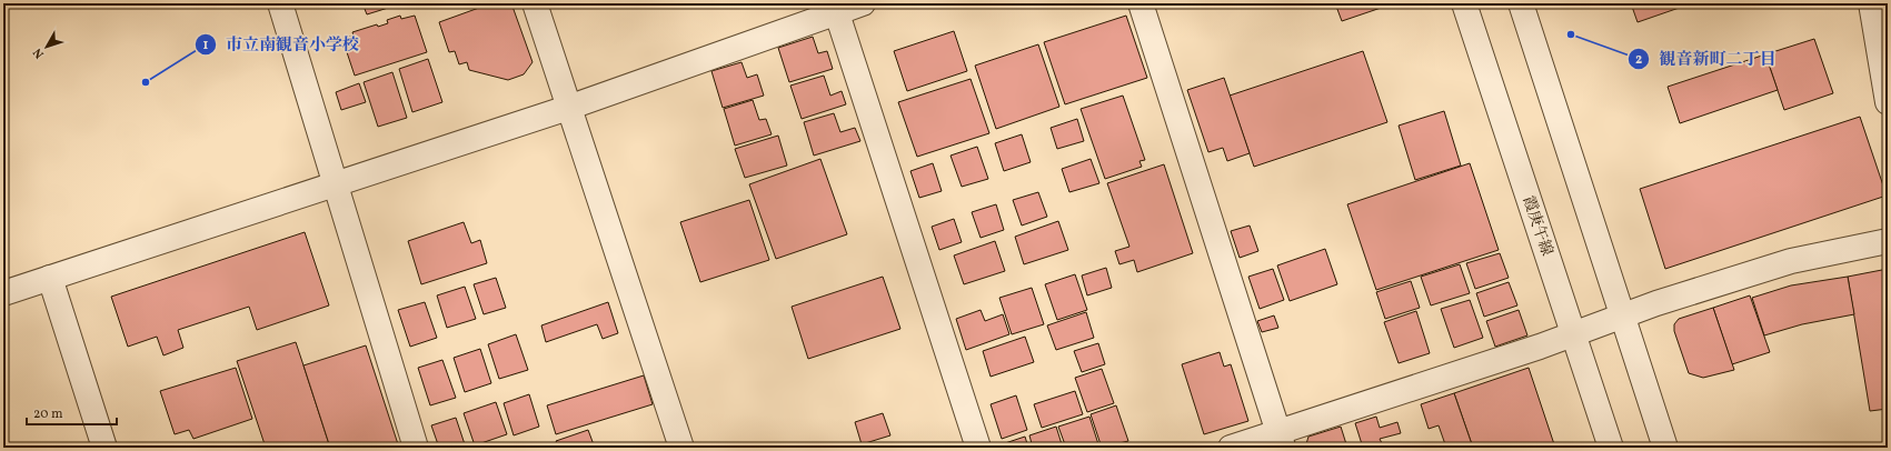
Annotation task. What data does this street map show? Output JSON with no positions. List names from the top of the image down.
{
  "streets": {
    "street": ["霞庚午線"]
  },
  "places": ["観音新町二丁目", "市立南観音小学校"],
  "scale_bar": "20 m",
  "north": "bottom left"
}
